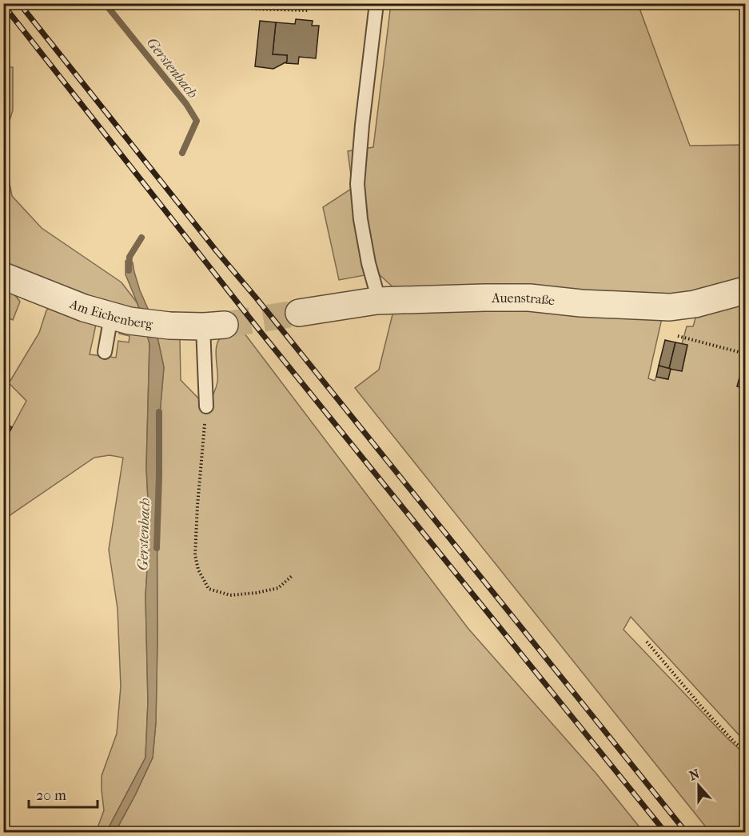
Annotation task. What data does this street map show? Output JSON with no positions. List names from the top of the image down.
{
  "streets": {
    "street": ["Auenstraße", "Am Eichenberg"]
  },
  "water": ["Gerstenbach"],
  "scale_bar": "20 m",
  "north": "top"
}
